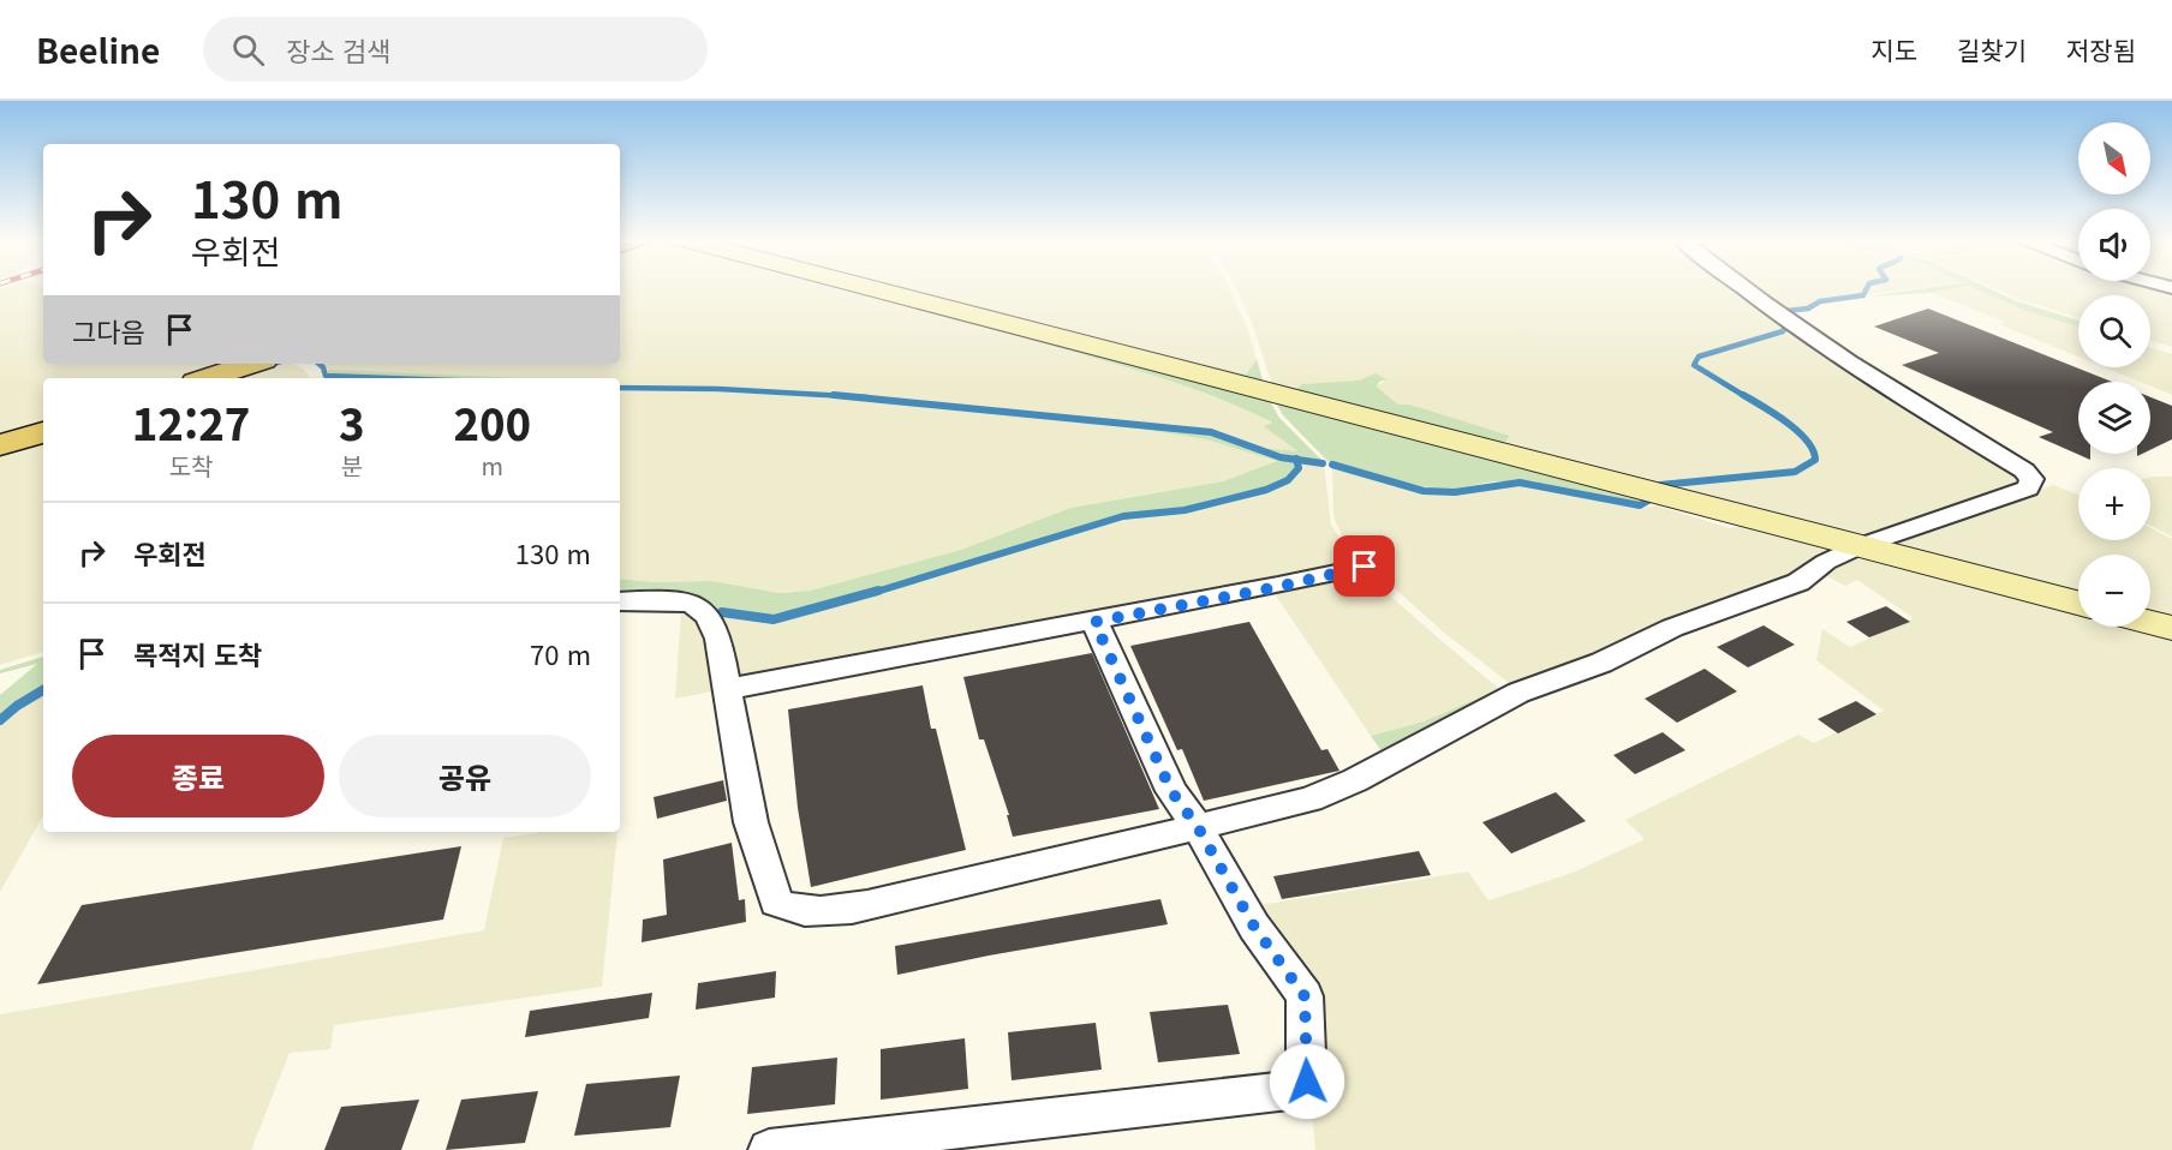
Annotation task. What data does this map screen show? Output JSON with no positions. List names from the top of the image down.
{
  "north": "bottom right",
  "page": {
    "header": "Beeline",
    "search": "장소 검색",
    "nav": ["지도", "길찾기", "저장됨"],
    "map_buttons": ["+", "−"],
    "turn": ["130 m", "우회전"],
    "then": "그다음",
    "eta": [
      "12:27",
      "도착",
      "3",
      "분",
      "200",
      "m"
    ],
    "list": [
      {
        "name": "우회전",
        "value": "130 m"
      },
      {
        "name": "목적지 도착",
        "value": "70 m"
      }
    ],
    "buttons": ["종료", "공유"]
  }
}
